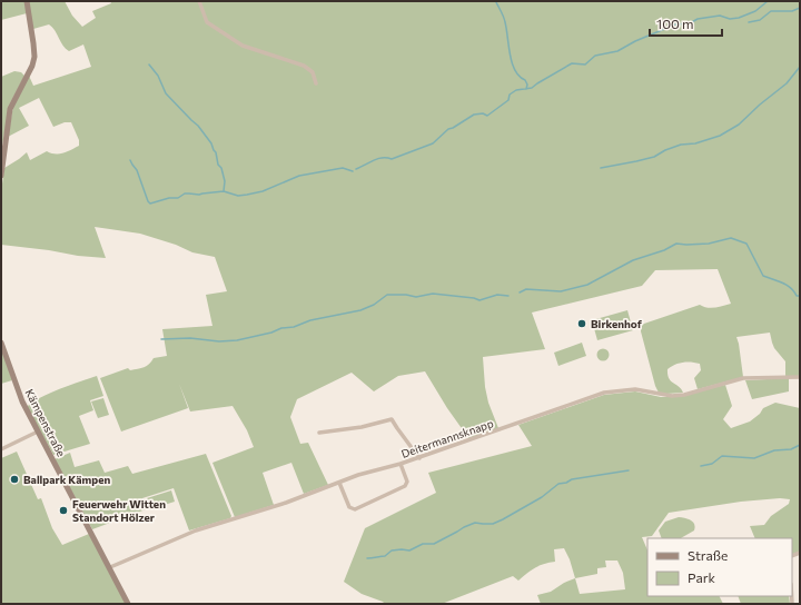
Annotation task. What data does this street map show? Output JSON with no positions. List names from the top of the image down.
{
  "streets": {
    "street": ["Kämpenstraße", "Deitermannsknapp"]
  },
  "crossings": [
    ["Kämpenstraße", "Deitermannsknapp"]
  ],
  "places": ["Birkenhof", "Ballpark Kämpen", "Feuerwehr Witten Standort Hölzer"],
  "legend": ["Straße", "Park"],
  "scale_bar": "100 m"
}
